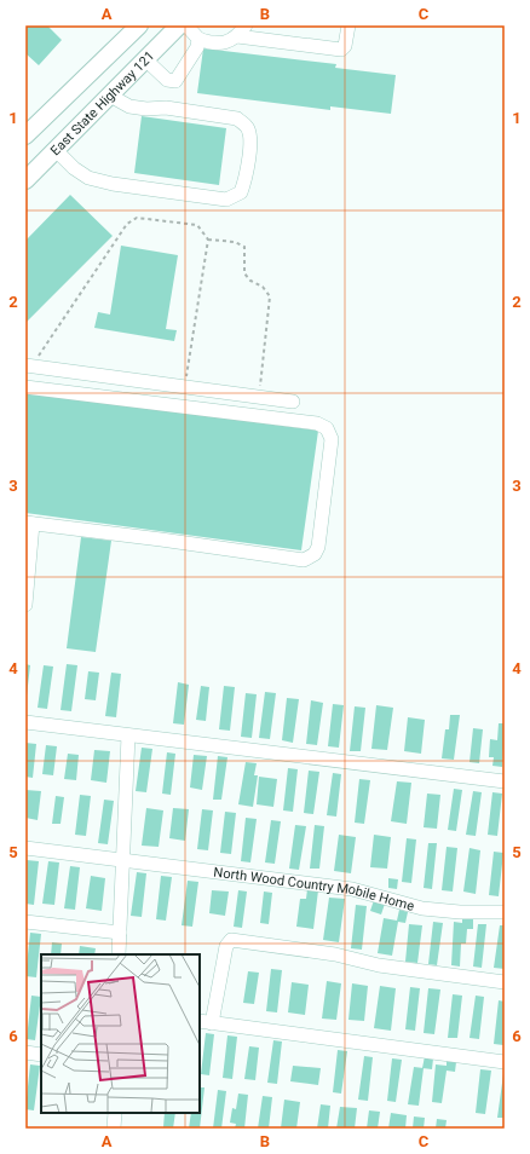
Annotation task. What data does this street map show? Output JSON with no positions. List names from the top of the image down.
{
  "streets": {
    "main road": ["East State Highway 121"],
    "street": ["North Wood Country Mobile Home"]
  },
  "grid": {
    "columns": ["A", "B", "C"],
    "rows": [
      "1",
      "2",
      "3",
      "4",
      "5",
      "6"
    ]
  }
}
